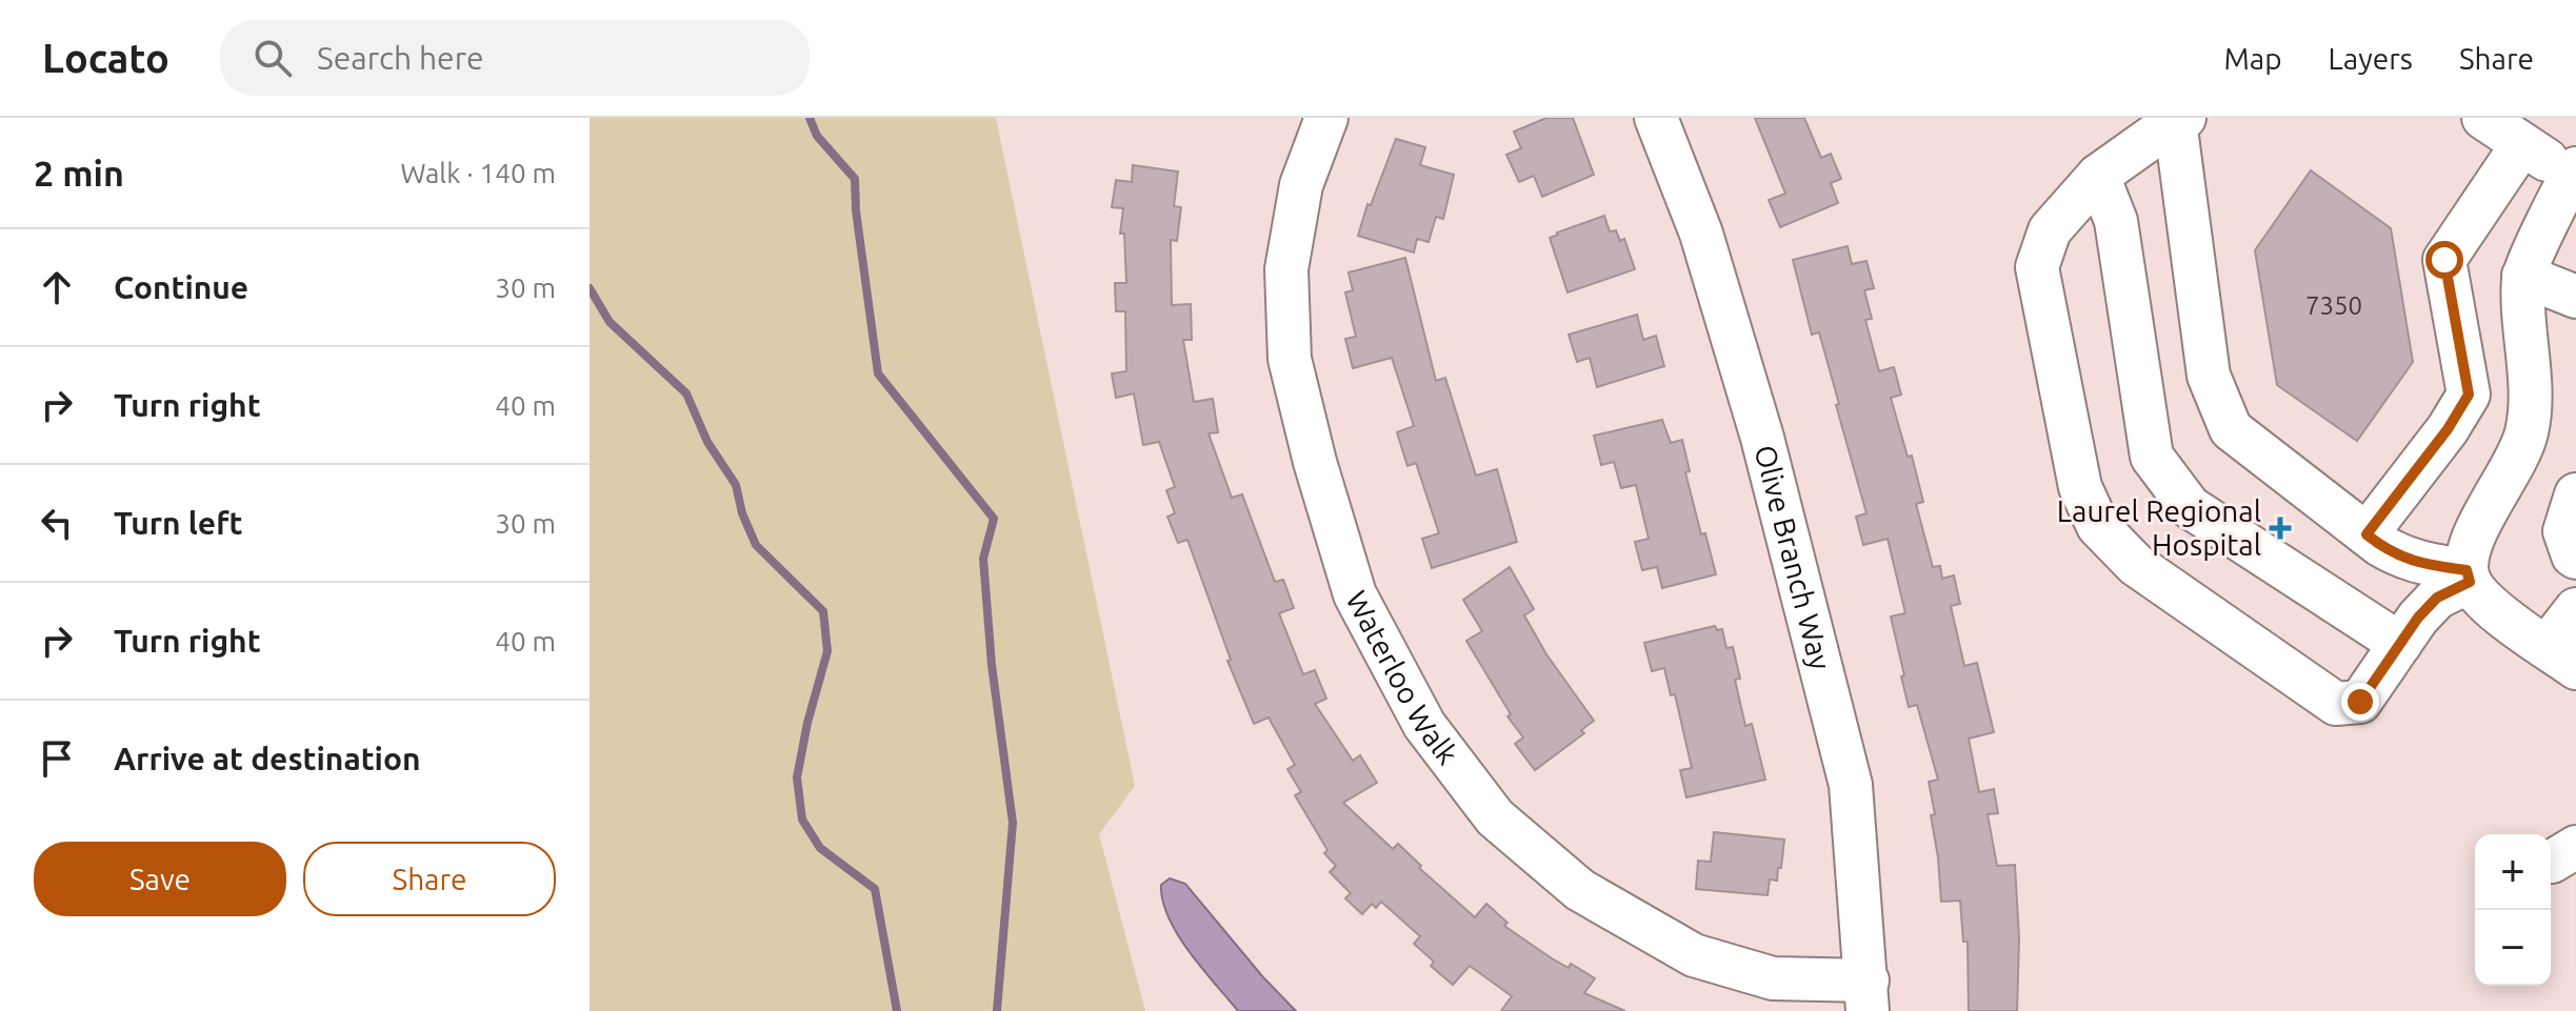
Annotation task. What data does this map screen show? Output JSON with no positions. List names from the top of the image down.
{
  "streets": {
    "street": ["Olive Branch Way", "Waterloo Walk"]
  },
  "crossings": [
    ["Olive Branch Way", "Waterloo Walk"]
  ],
  "places": {
    "health": ["Laurel Regional Hospital"]
  },
  "house_numbers": ["7350"],
  "page": {
    "header": "Locato",
    "search": "Search here",
    "nav": ["Map", "Layers", "Share"],
    "heading": ["2 min", "Walk · 140 m"],
    "list": [
      ["Continue", "30 m"],
      ["Turn right", "40 m"],
      ["Turn left", "30 m"],
      ["Turn right", "40 m"],
      "Arrive at destination"
    ],
    "buttons": ["Save", "Share"],
    "map_buttons": ["+", "−"]
  }
}
